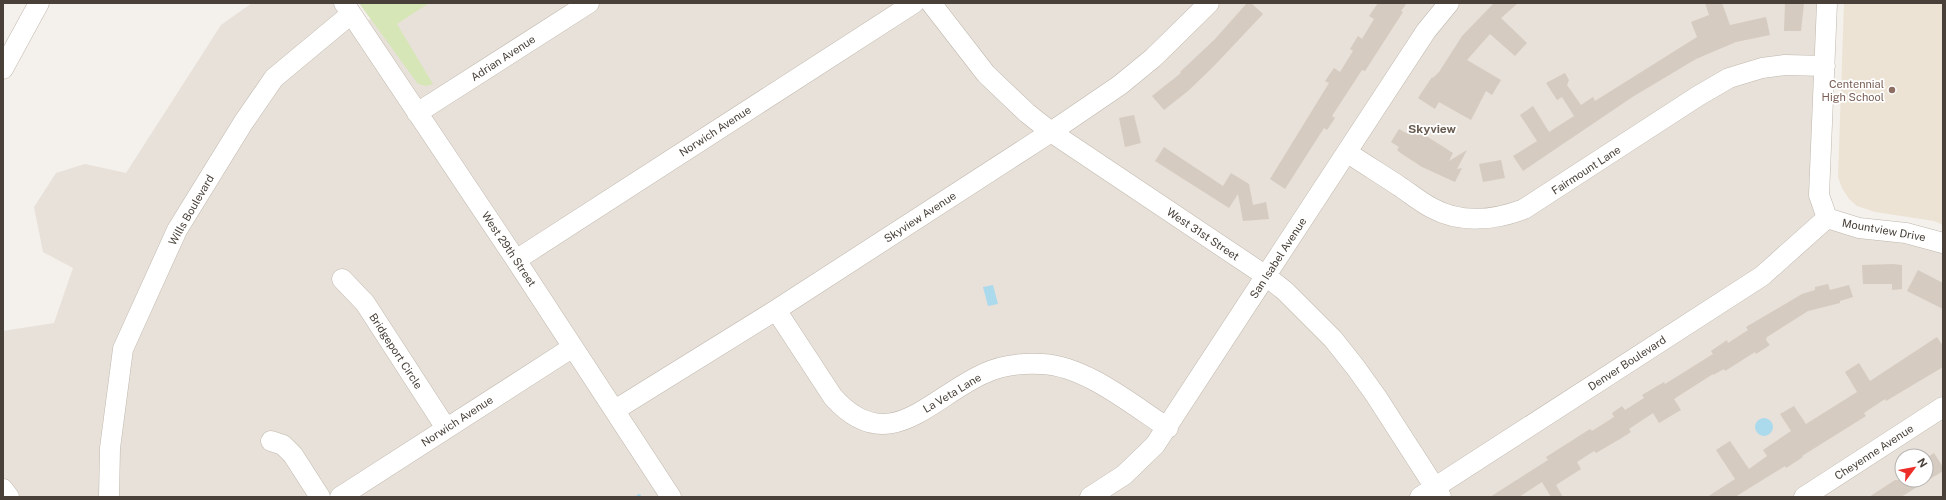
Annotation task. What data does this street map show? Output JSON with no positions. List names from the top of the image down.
{
  "streets": {
    "street": [
      "Adrian Avenue",
      "Norwich Avenue",
      "Fairmount Lane",
      "Wills Boulevard",
      "Skyview Avenue",
      "Mountview Drive",
      "West 31st Street",
      "West 29th Street",
      "San Isabel Avenue",
      "Bridgeport Circle",
      "Denver Boulevard",
      "La Veta Lane",
      "Cheyenne Avenue"
    ]
  },
  "crossings": [
    ["Adrian Avenue", "West 29th Street"],
    ["Norwich Avenue", "West 29th Street"],
    ["Norwich Avenue", "Bridgeport Circle"],
    ["Fairmount Lane", "Mountview Drive"],
    ["Fairmount Lane", "San Isabel Avenue"],
    ["Wills Boulevard", "West 29th Street"],
    ["Skyview Avenue", "West 31st Street"],
    ["Skyview Avenue", "West 29th Street"],
    ["Skyview Avenue", "La Veta Lane"],
    ["Mountview Drive", "Denver Boulevard"],
    ["West 31st Street", "San Isabel Avenue"],
    ["West 31st Street", "Denver Boulevard"],
    ["San Isabel Avenue", "La Veta Lane"]
  ],
  "districts": ["Skyview"],
  "places": ["Centennial High School"],
  "north": "top right"
}
